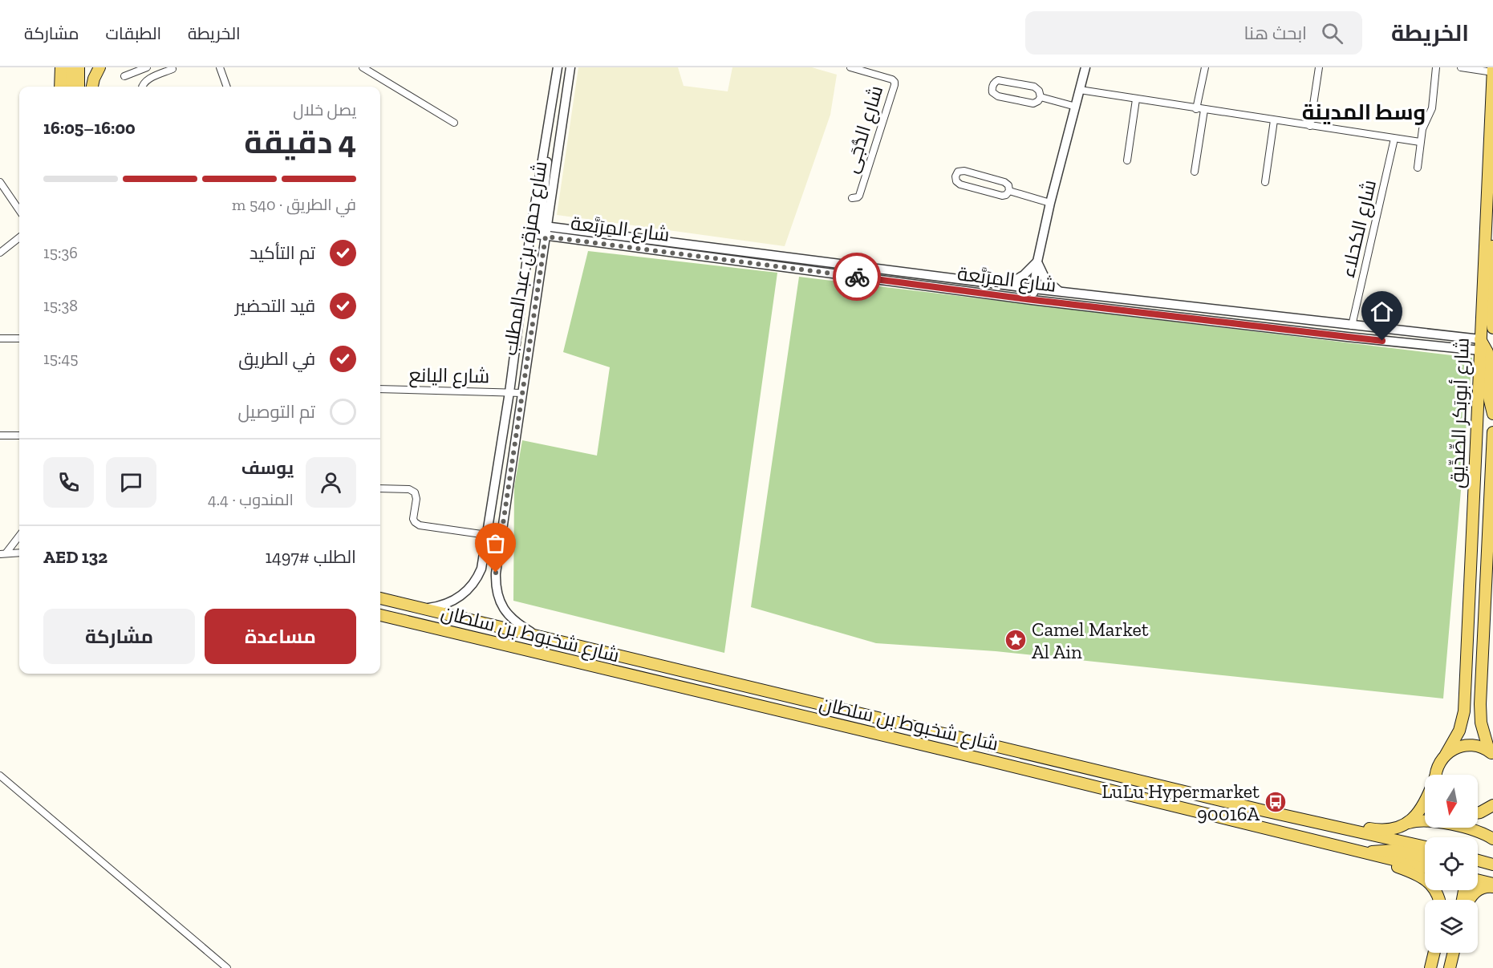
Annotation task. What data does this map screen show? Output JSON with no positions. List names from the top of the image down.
{
  "streets": {
    "main road": ["شارع أبوبَكر الصِّدِّيق", "شارع شخبوط بن سلطان"],
    "street": [
      "شارع الدُّجَى",
      "شارع المِرَبَّعة",
      "شارع الكحلاء",
      "شارع حمزة بن عبدالمطلب",
      "شارع اليانع"
    ]
  },
  "crossings": [
    ["شارع المِرَبَّعة", "شارع الكحلاء"],
    ["شارع المِرَبَّعة", "شارع حمزة بن عبدالمطلب"],
    ["شارع المِرَبَّعة", "شارع أبوبَكر الصِّدِّيق"],
    ["شارع حمزة بن عبدالمطلب", "شارع اليانع"],
    ["شارع حمزة بن عبدالمطلب", "شارع شخبوط بن سلطان"]
  ],
  "districts": ["وسط المدينة"],
  "places": {
    "place": ["Camel Market Al Ain"],
    "bus stop": ["LuLu Hypermarket 90016A"]
  },
  "north": "bottom",
  "page": {
    "header": "الخريطة",
    "search": "ابحث هنا",
    "nav": ["الخريطة", "الطبقات", "مشاركة"],
    "heading": ["4 دقيقة", "يصل خلال", "16:00–16:05"],
    "panel": [
      "يوسف",
      "المندوب · 4.4",
      "الطلب #1497",
      "AED 132"
    ],
    "bar": "في الطريق · 540 m",
    "list": [
      ["تم التأكيد", "15:36"],
      ["قيد التحضير", "15:38"],
      ["في الطريق", "15:45"],
      "تم التوصيل"
    ],
    "buttons": ["مساعدة", "مشاركة"]
  }
}
